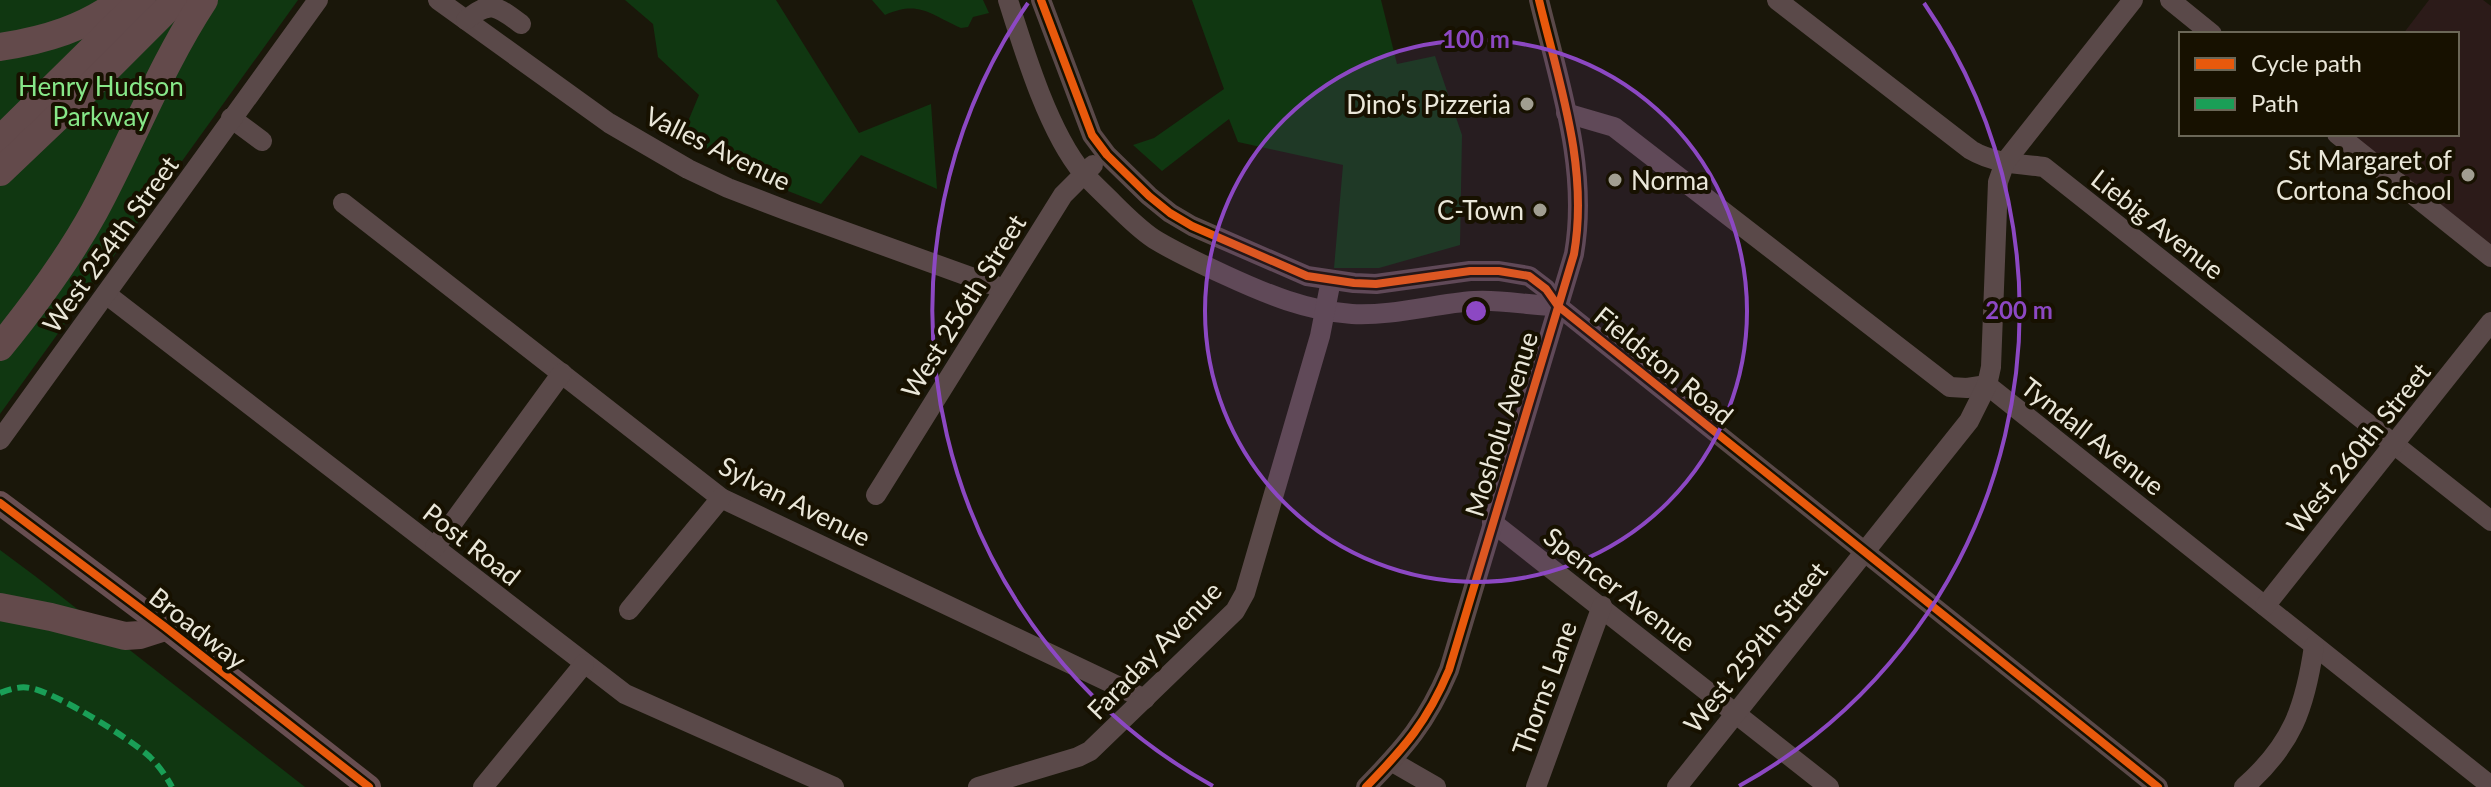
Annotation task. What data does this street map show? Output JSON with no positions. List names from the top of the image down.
{
  "streets": {
    "main road": ["Broadway"],
    "street": [
      "Valles Avenue",
      "Liebig Avenue",
      "West 254th Street",
      "West 256th Street",
      "Fieldston Road",
      "Mosholu Avenue",
      "Tyndall Avenue",
      "West 260th Street",
      "Sylvan Avenue",
      "Post Road",
      "Spencer Avenue",
      "West 259th Street",
      "Faraday Avenue",
      "Thorns Lane"
    ]
  },
  "crossings": [
    ["Valles Avenue", "West 256th Street"],
    ["Liebig Avenue", "West 260th Street"],
    ["Liebig Avenue", "West 259th Street"],
    ["West 254th Street", "Post Road"],
    ["West 256th Street", "Fieldston Road"],
    ["Fieldston Road", "Mosholu Avenue"],
    ["Fieldston Road", "West 259th Street"],
    ["Fieldston Road", "Faraday Avenue"],
    ["Mosholu Avenue", "Tyndall Avenue"],
    ["Mosholu Avenue", "Spencer Avenue"],
    ["Tyndall Avenue", "West 260th Street"],
    ["Tyndall Avenue", "West 259th Street"],
    ["Sylvan Avenue", "Faraday Avenue"],
    ["Spencer Avenue", "West 259th Street"],
    ["Spencer Avenue", "Thorns Lane"]
  ],
  "parks": ["Henry Hudson Parkway"],
  "places": [
    "Dino's Pizzeria",
    "St Margaret of Cortona School",
    "Norma",
    "C-Town"
  ],
  "legend": ["Cycle path", "Path"],
  "rings": ["100 m", "200 m"]
}
